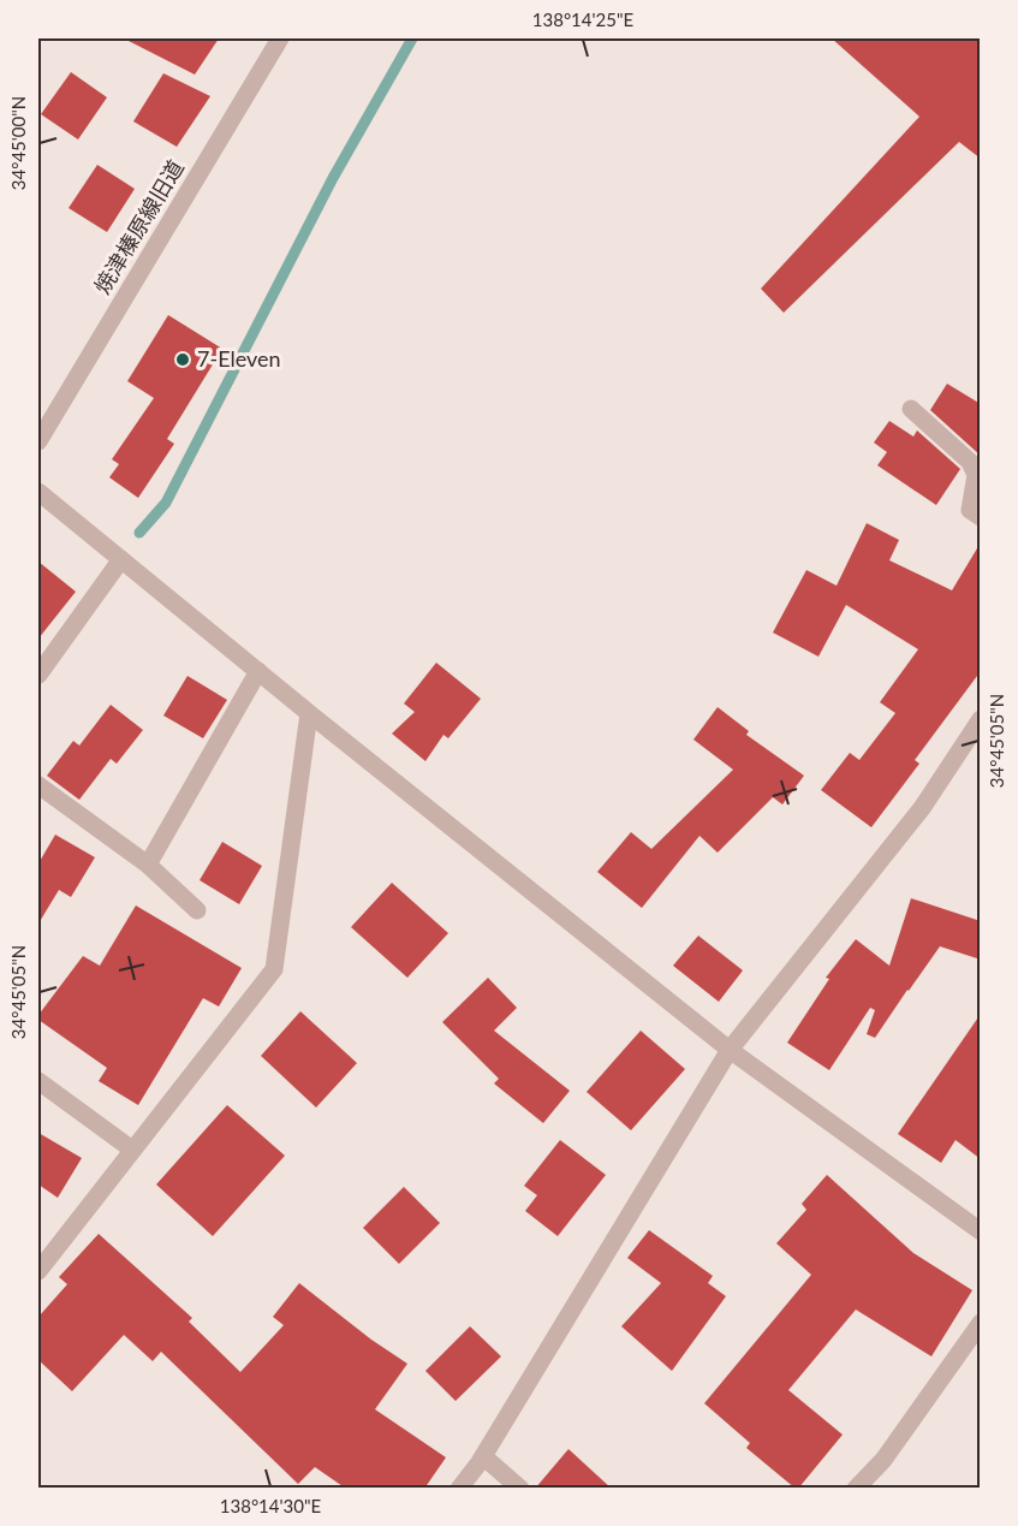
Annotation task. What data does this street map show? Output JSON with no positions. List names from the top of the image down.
{
  "streets": {
    "street": ["焼津榛原線旧道"]
  },
  "places": ["7-Eleven"],
  "coordinates": [
    "138°14'25\"E",
    "34°45'00\"N",
    "34°45'05\"N",
    "138°14'30\"E"
  ]
}
